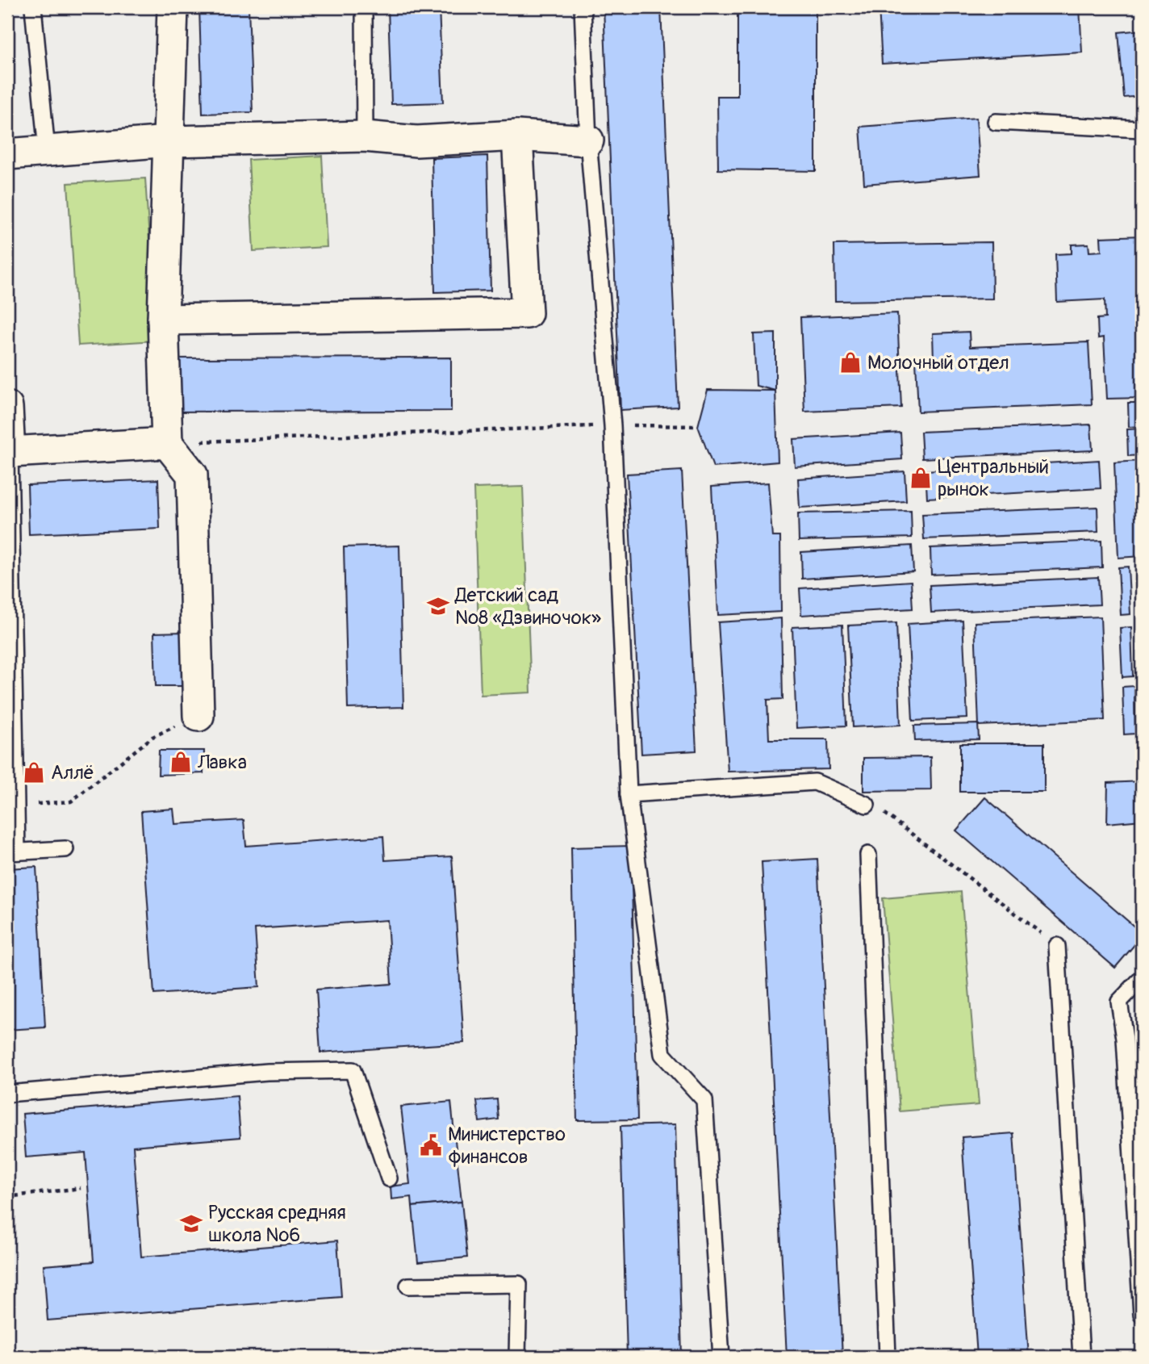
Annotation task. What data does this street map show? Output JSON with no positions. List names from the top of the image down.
{
  "places": {
    "shop": [
      "Молочный отдел",
      "Центральный рынок",
      "Лавка",
      "Аллё"
    ],
    "school or university": ["Детский сад №8 «Дзвиночок»", "Русская средняя школа №6"],
    "public building": ["Министерство финансов"]
  }
}
